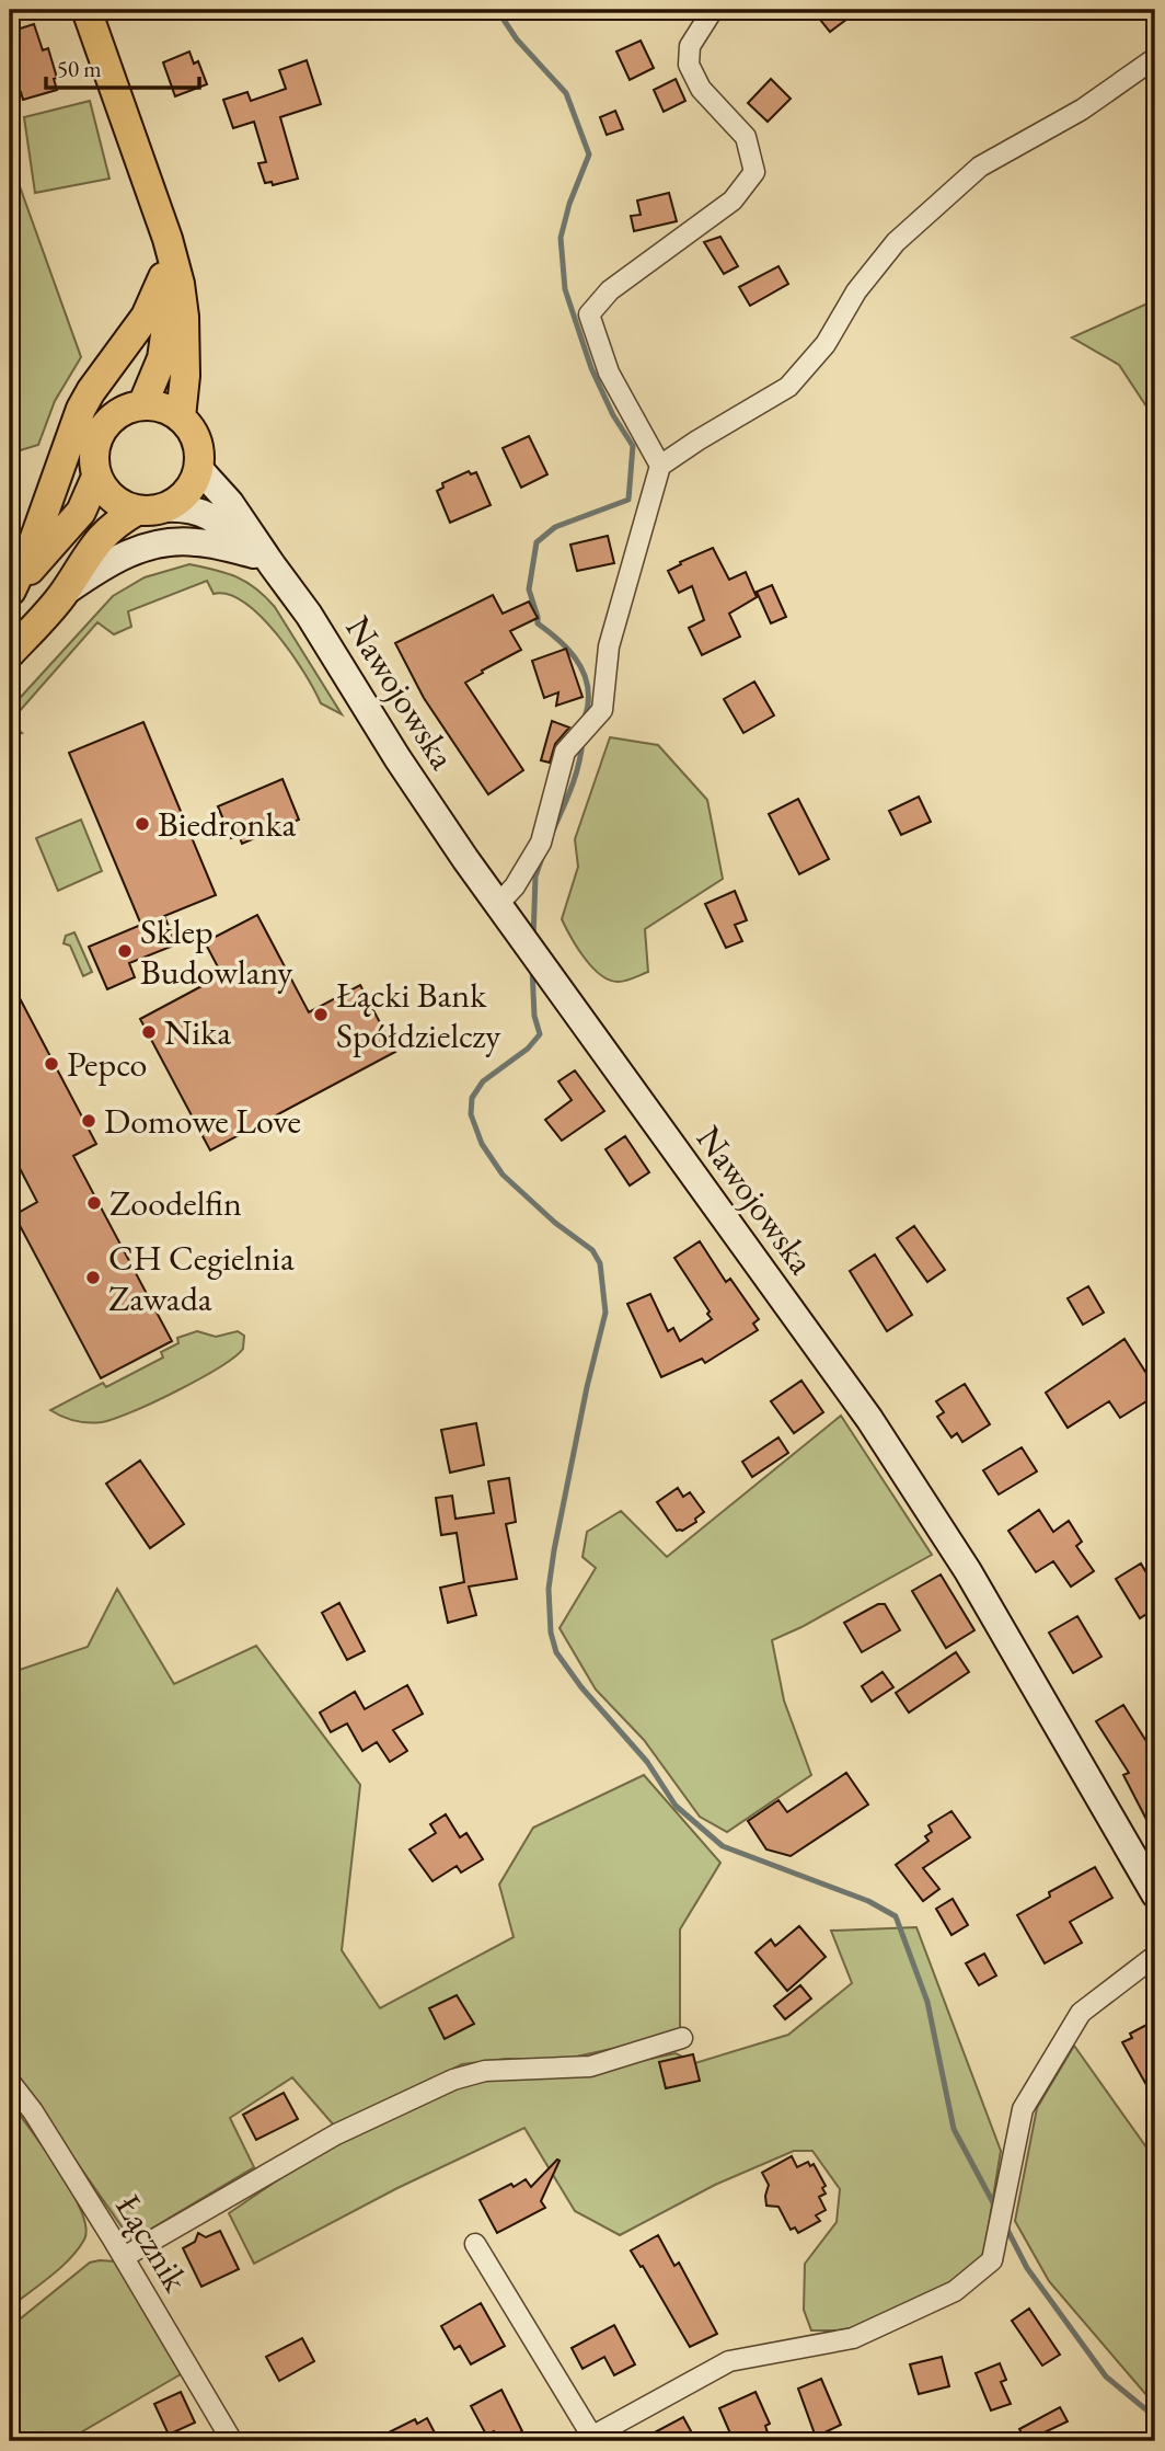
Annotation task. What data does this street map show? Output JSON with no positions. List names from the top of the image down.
{
  "streets": {
    "street": ["Nawojowska", "Łącznik"]
  },
  "places": [
    "Biedronka",
    "Sklep Budowlany",
    "Łącki Bank Spółdzielczy",
    "Nika",
    "Pepco",
    "Domowe Love",
    "Zoodelfin",
    "CH Cegielnia Zawada"
  ],
  "scale_bar": "50 m"
}
